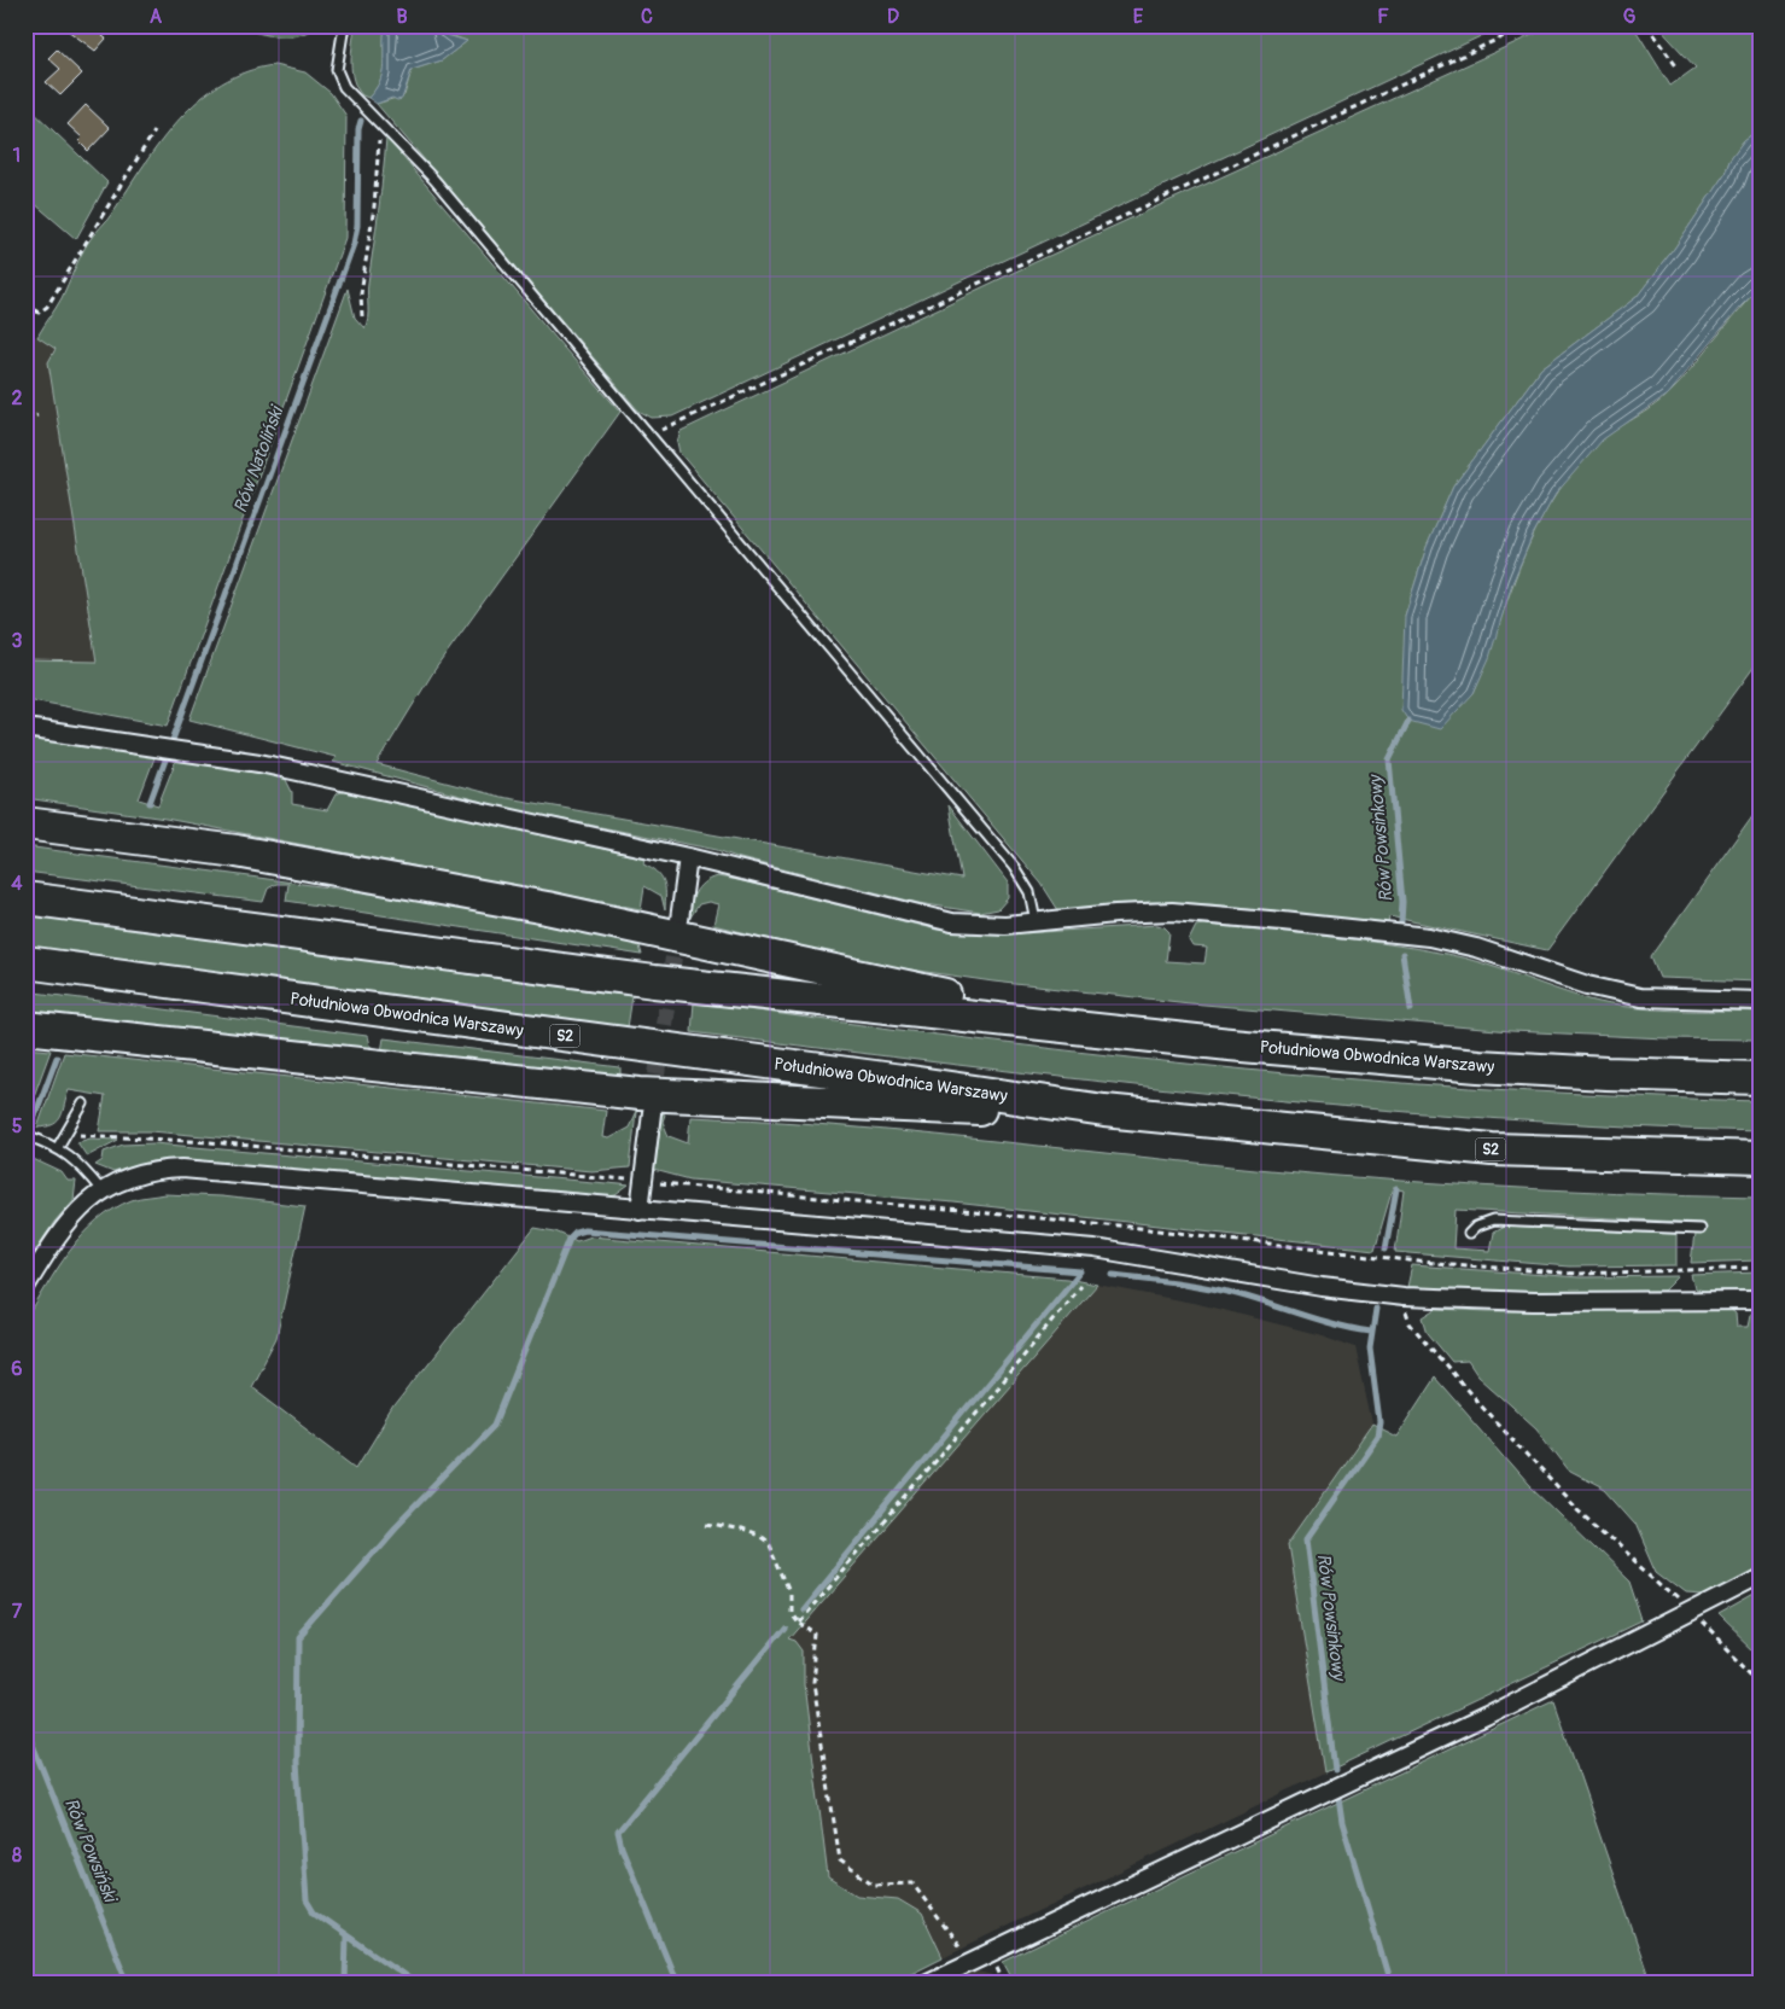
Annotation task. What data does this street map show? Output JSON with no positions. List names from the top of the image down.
{
  "streets": {
    "highway": ["Południowa Obwodnica Warszawy", "S2"]
  },
  "water": ["Rów Natoliński", "Rów Powsinkowy", "Rów Powsiński"],
  "grid": {
    "columns": [
      "A",
      "B",
      "C",
      "D",
      "E",
      "F",
      "G"
    ],
    "rows": [
      "1",
      "2",
      "3",
      "4",
      "5",
      "6",
      "7",
      "8"
    ]
  }
}
